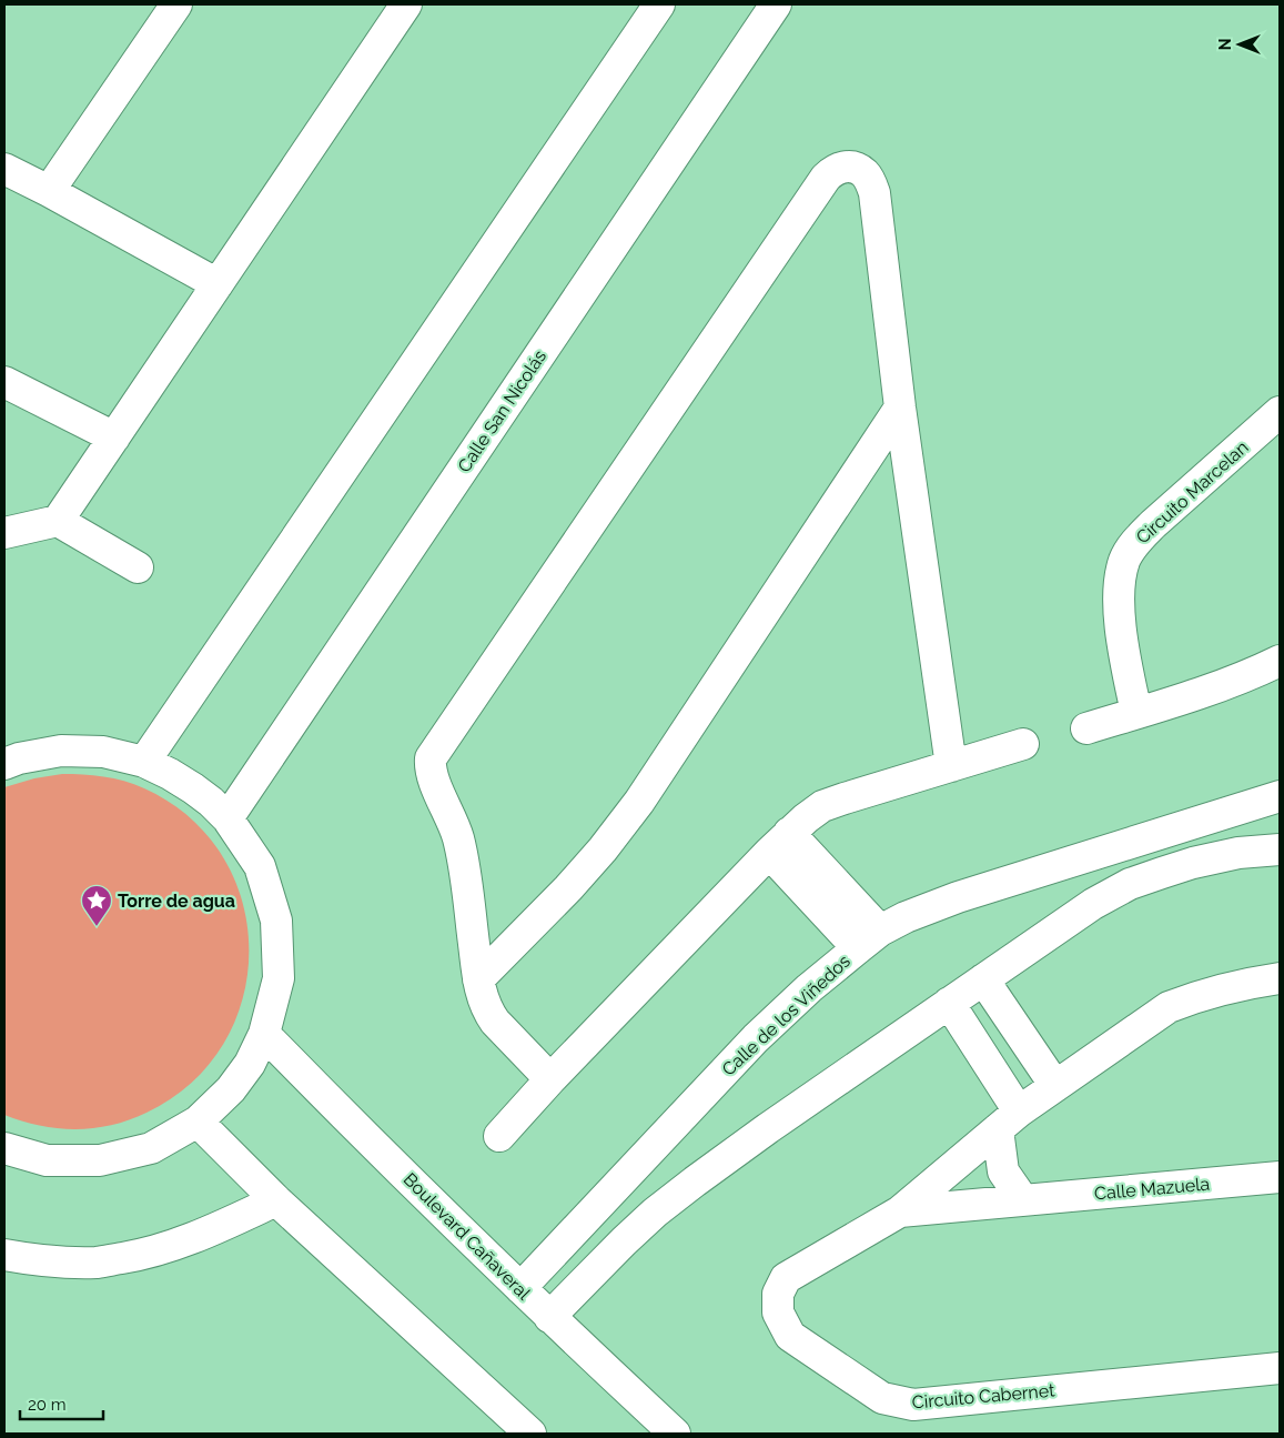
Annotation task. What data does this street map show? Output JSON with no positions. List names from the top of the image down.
{
  "streets": {
    "street": [
      "Calle San Nicolás",
      "Circuito Marcelan",
      "Calle de los Viñedos",
      "Calle Mazuela",
      "Boulevard Cañaveral",
      "Circuito Cabernet"
    ]
  },
  "crossings": [
    ["Calle de los Viñedos", "Boulevard Cañaveral"],
    ["Calle Mazuela", "Circuito Cabernet"]
  ],
  "places": {
    "place": ["Torre de agua"]
  },
  "scale_bar": "20 m",
  "north": "left"
}
